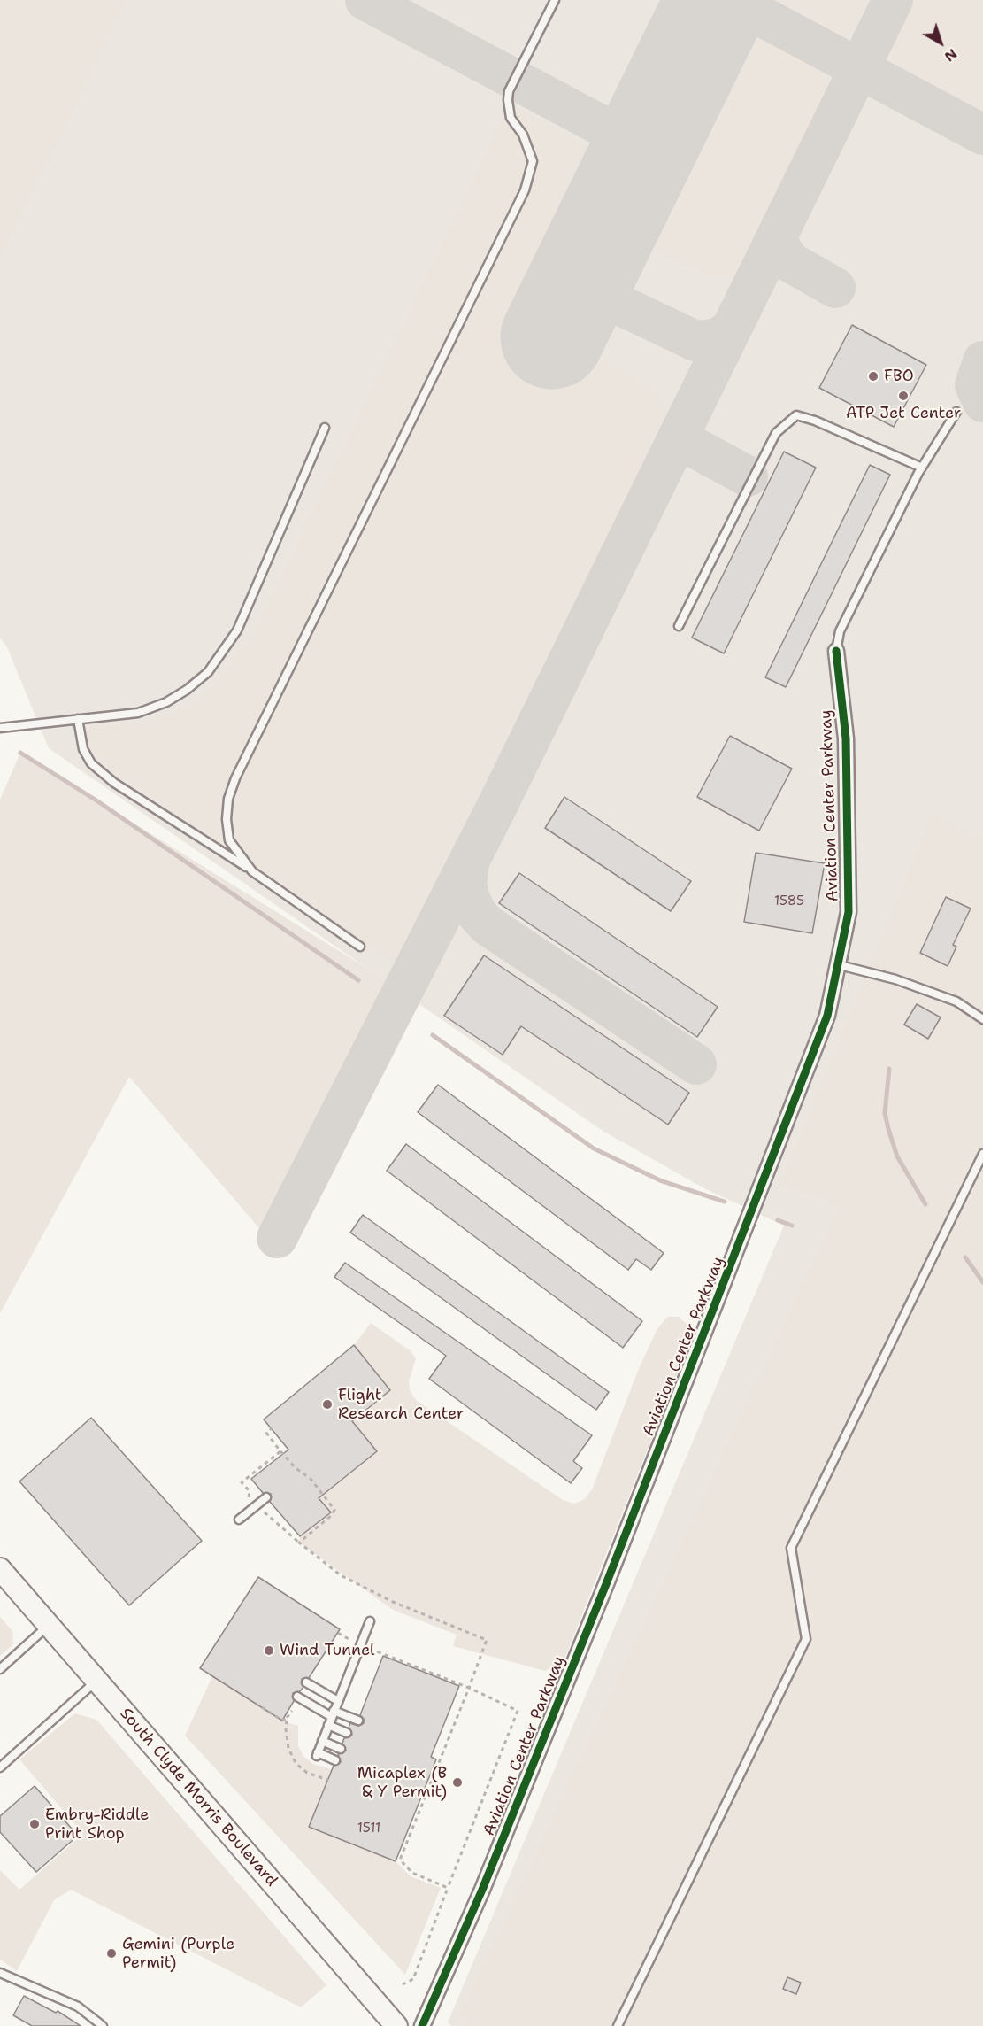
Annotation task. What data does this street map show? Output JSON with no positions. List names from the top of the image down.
{
  "streets": {
    "main road": ["South Clyde Morris Boulevard"],
    "street": ["Aviation Center Parkway"]
  },
  "places": [
    "FBO",
    "ATP Jet Center",
    "Flight Research Center",
    "Wind Tunnel",
    "Micaplex (B & Y Permit)",
    "Embry-Riddle Print Shop",
    "Gemini (Purple Permit)"
  ],
  "house_numbers": ["1585", "1511"],
  "north": "bottom right"
}
